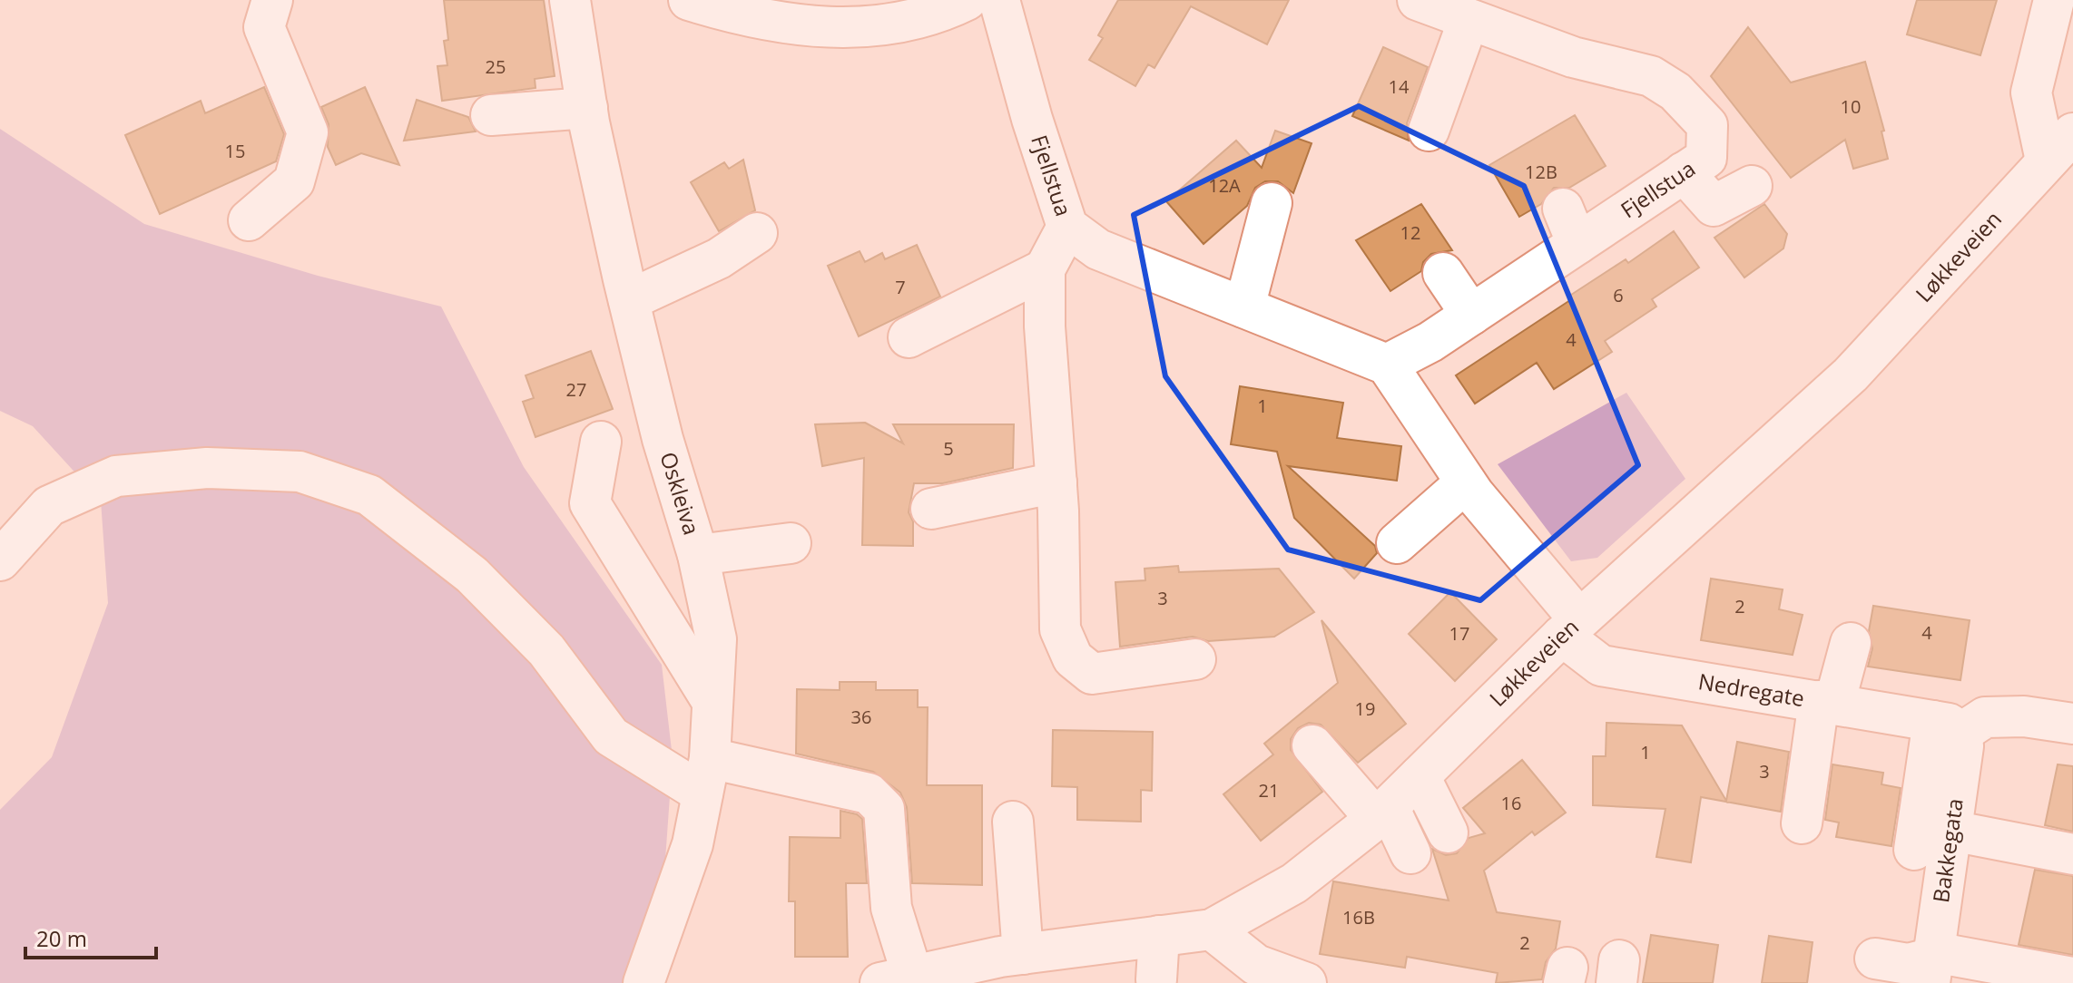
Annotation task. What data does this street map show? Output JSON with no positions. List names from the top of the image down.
{
  "streets": {
    "street": [
      "Fjellstua",
      "Løkkeveien",
      "Oskleiva",
      "Nedregate",
      "Bakkegata"
    ]
  },
  "crossings": [
    ["Løkkeveien", "Nedregate"],
    ["Nedregate", "Bakkegata"]
  ],
  "house_numbers": [
    "25",
    "14",
    "10",
    "15",
    "12B",
    "12A",
    "12",
    "7",
    "6",
    "4",
    "27",
    "1",
    "5",
    "3",
    "2",
    "4",
    "17",
    "19",
    "36",
    "1",
    "3",
    "21",
    "16",
    "16B",
    "2"
  ],
  "scale_bar": "20 m"
}
